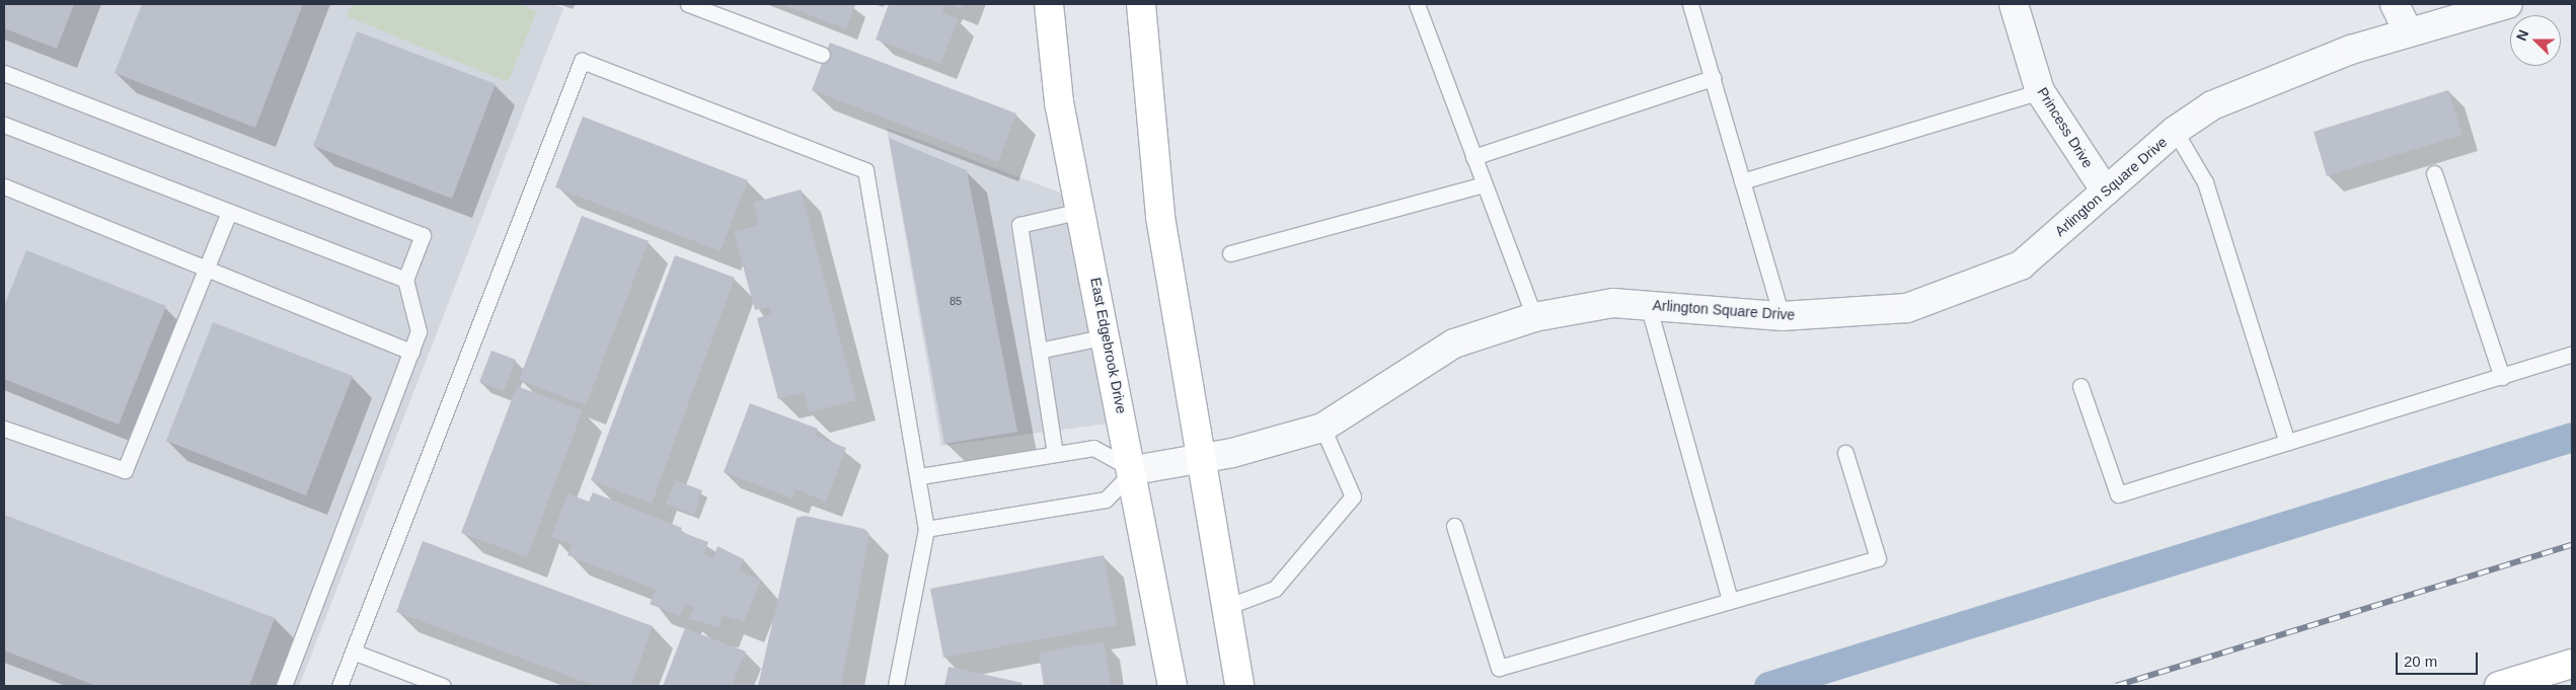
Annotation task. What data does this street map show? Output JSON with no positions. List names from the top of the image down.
{
  "streets": {
    "main road": ["East Edgebrook Drive"],
    "street": ["Princess Drive", "Arlington Square Drive"]
  },
  "crossings": [
    ["Princess Drive", "Arlington Square Drive"],
    ["Arlington Square Drive", "East Edgebrook Drive"]
  ],
  "house_numbers": ["85"],
  "scale_bar": "20 m",
  "north": "left"
}
